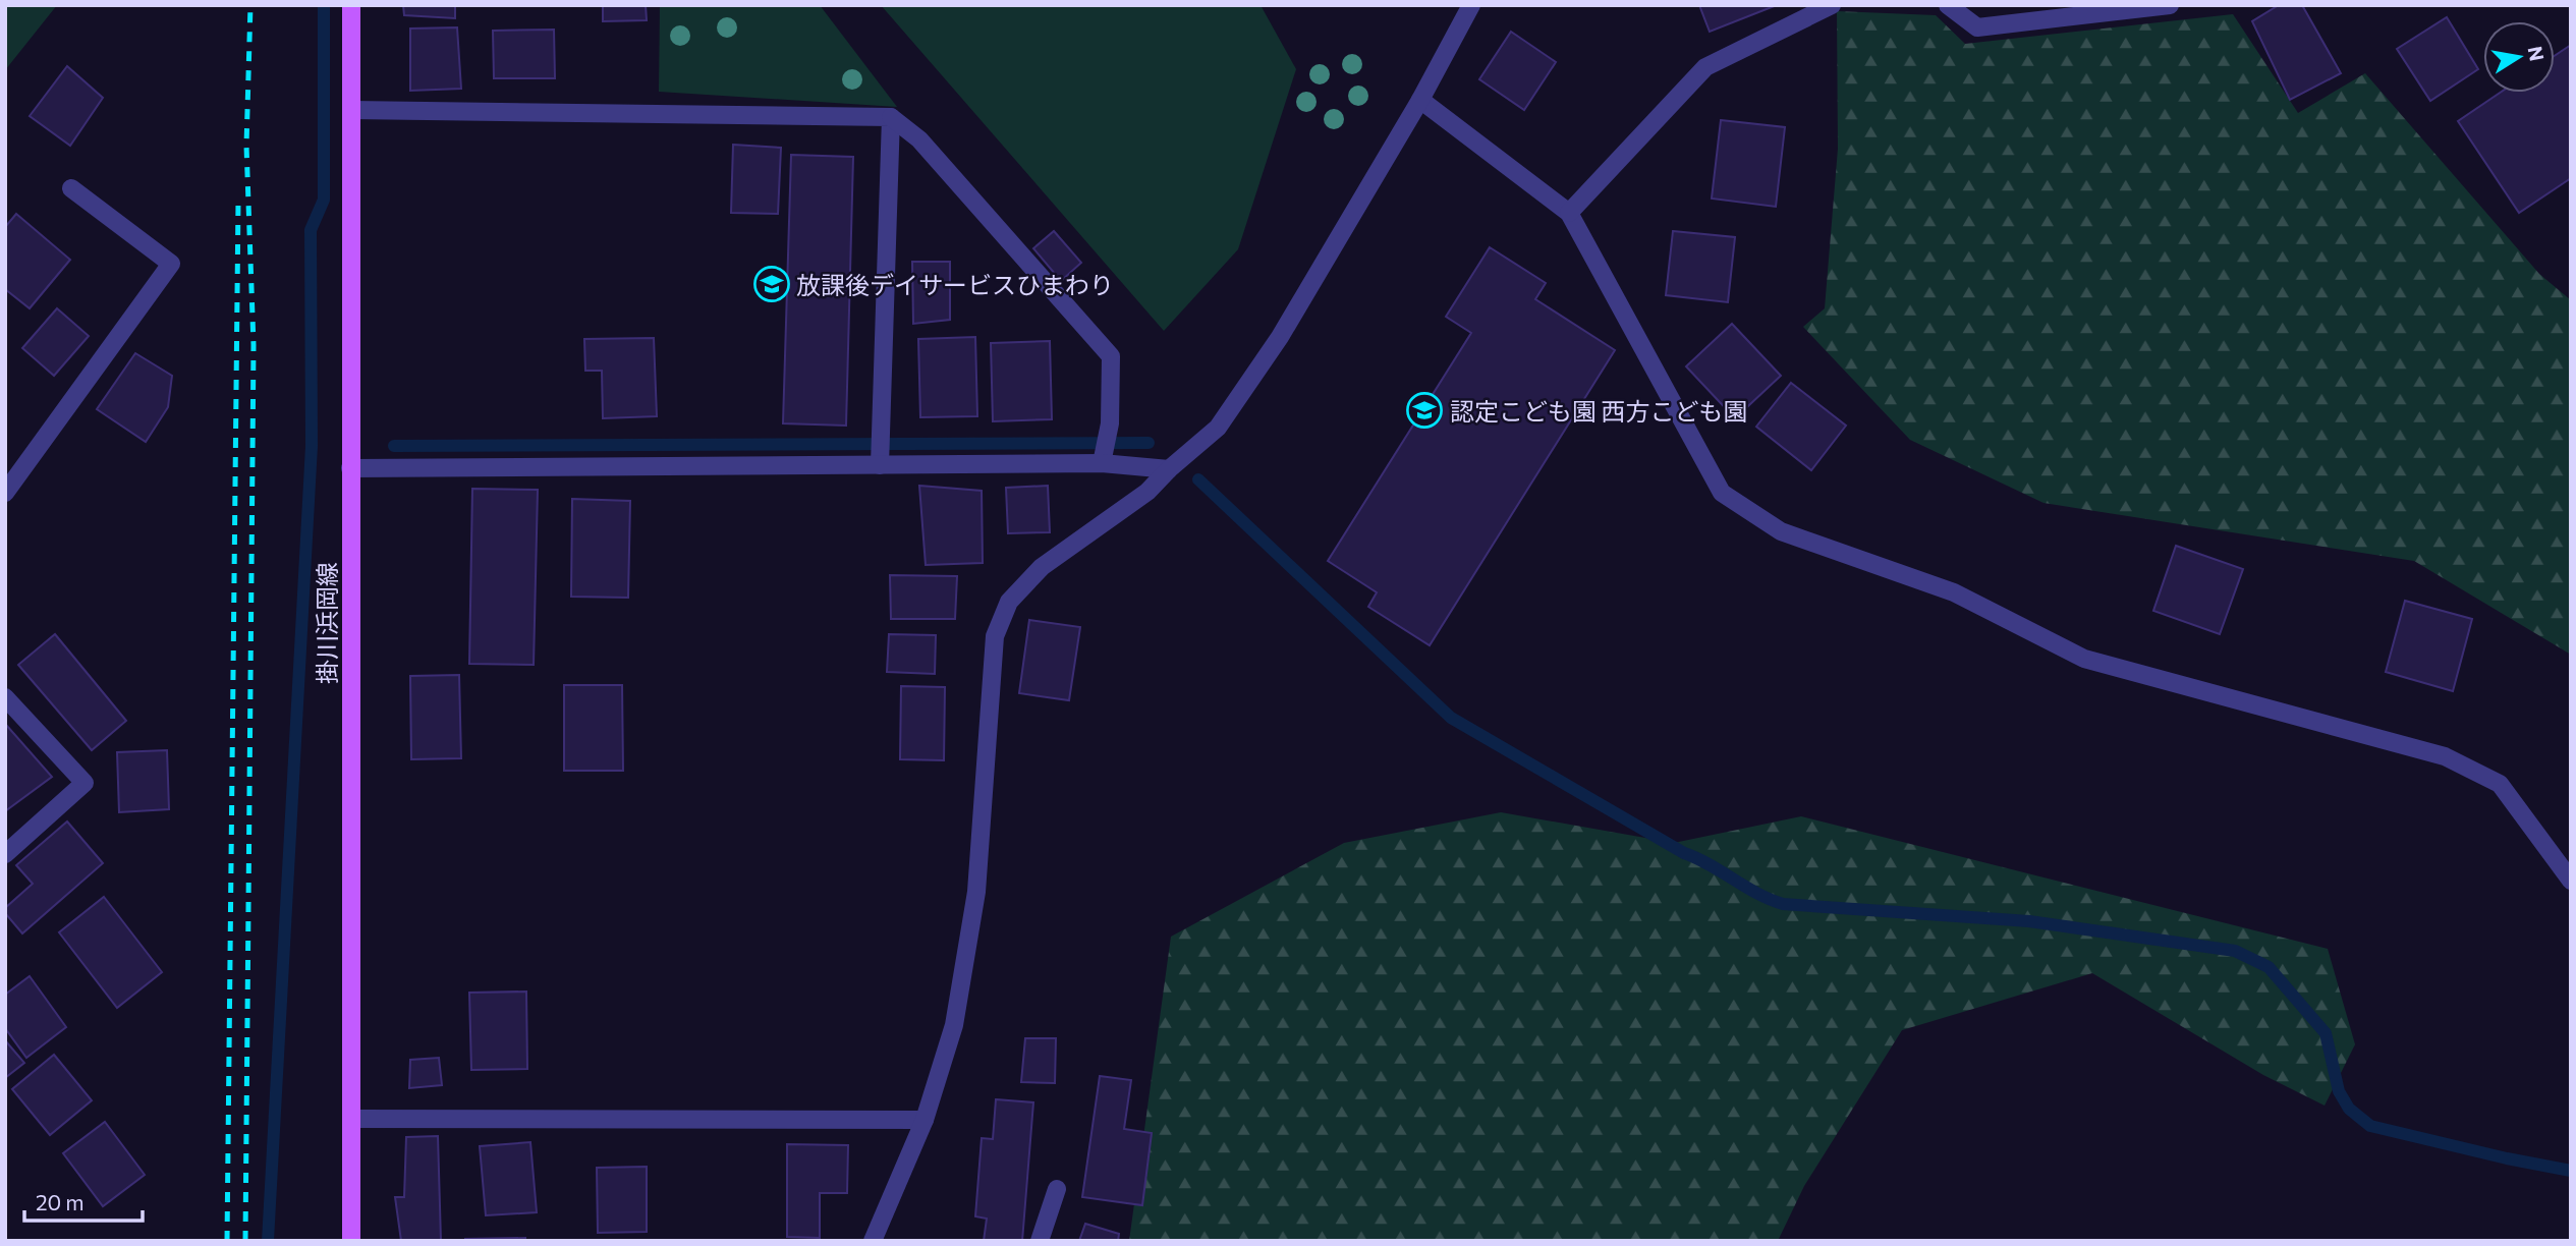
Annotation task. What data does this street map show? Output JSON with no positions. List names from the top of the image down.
{
  "streets": {
    "main road": ["掛川浜岡線"]
  },
  "places": {
    "school or university": ["放課後デイサービスひまわり", "認定こども園 西方こども園"]
  },
  "scale_bar": "20 m",
  "north": "right"
}
